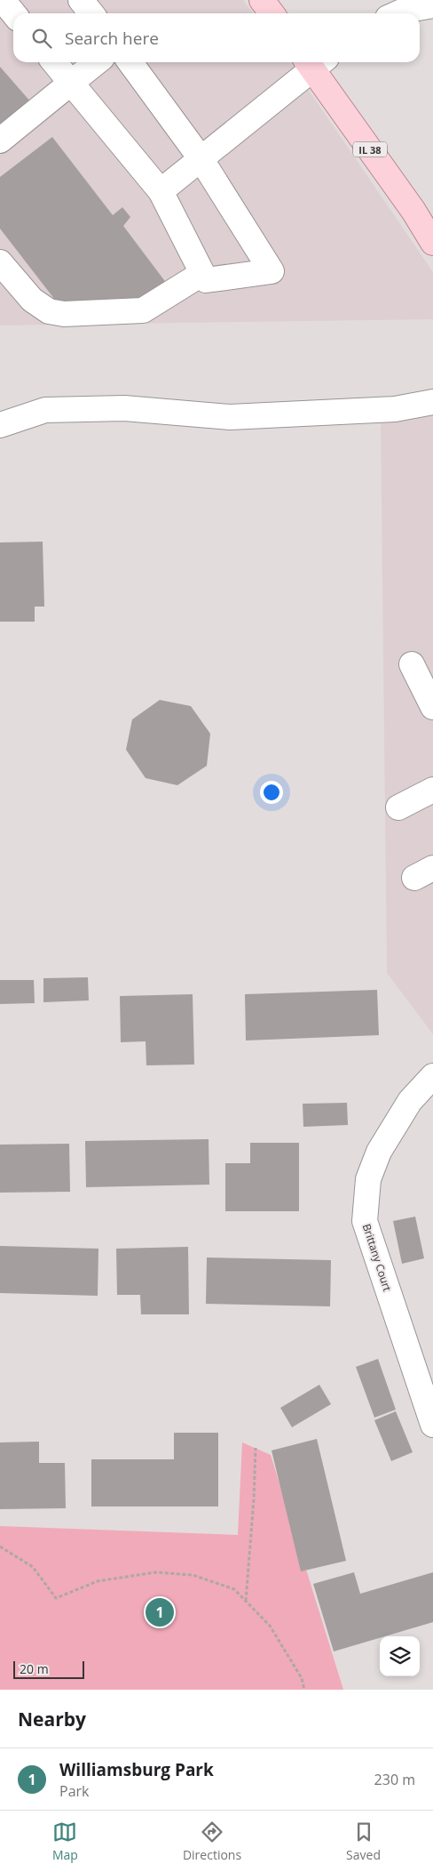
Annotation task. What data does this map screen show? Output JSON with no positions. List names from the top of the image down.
{
  "streets": {
    "main road": ["IL 38"],
    "street": ["Brittany Court"]
  },
  "scale_bar": "20 m",
  "page": {
    "search": "Search here",
    "pins": "1",
    "scale": "20 m",
    "heading": "Nearby",
    "list": [
      {
        "mark": "1",
        "name": "Williamsburg Park",
        "note": "Park",
        "value": "230 m"
      }
    ],
    "nav": ["Map", "Directions", "Saved"]
  }
}
